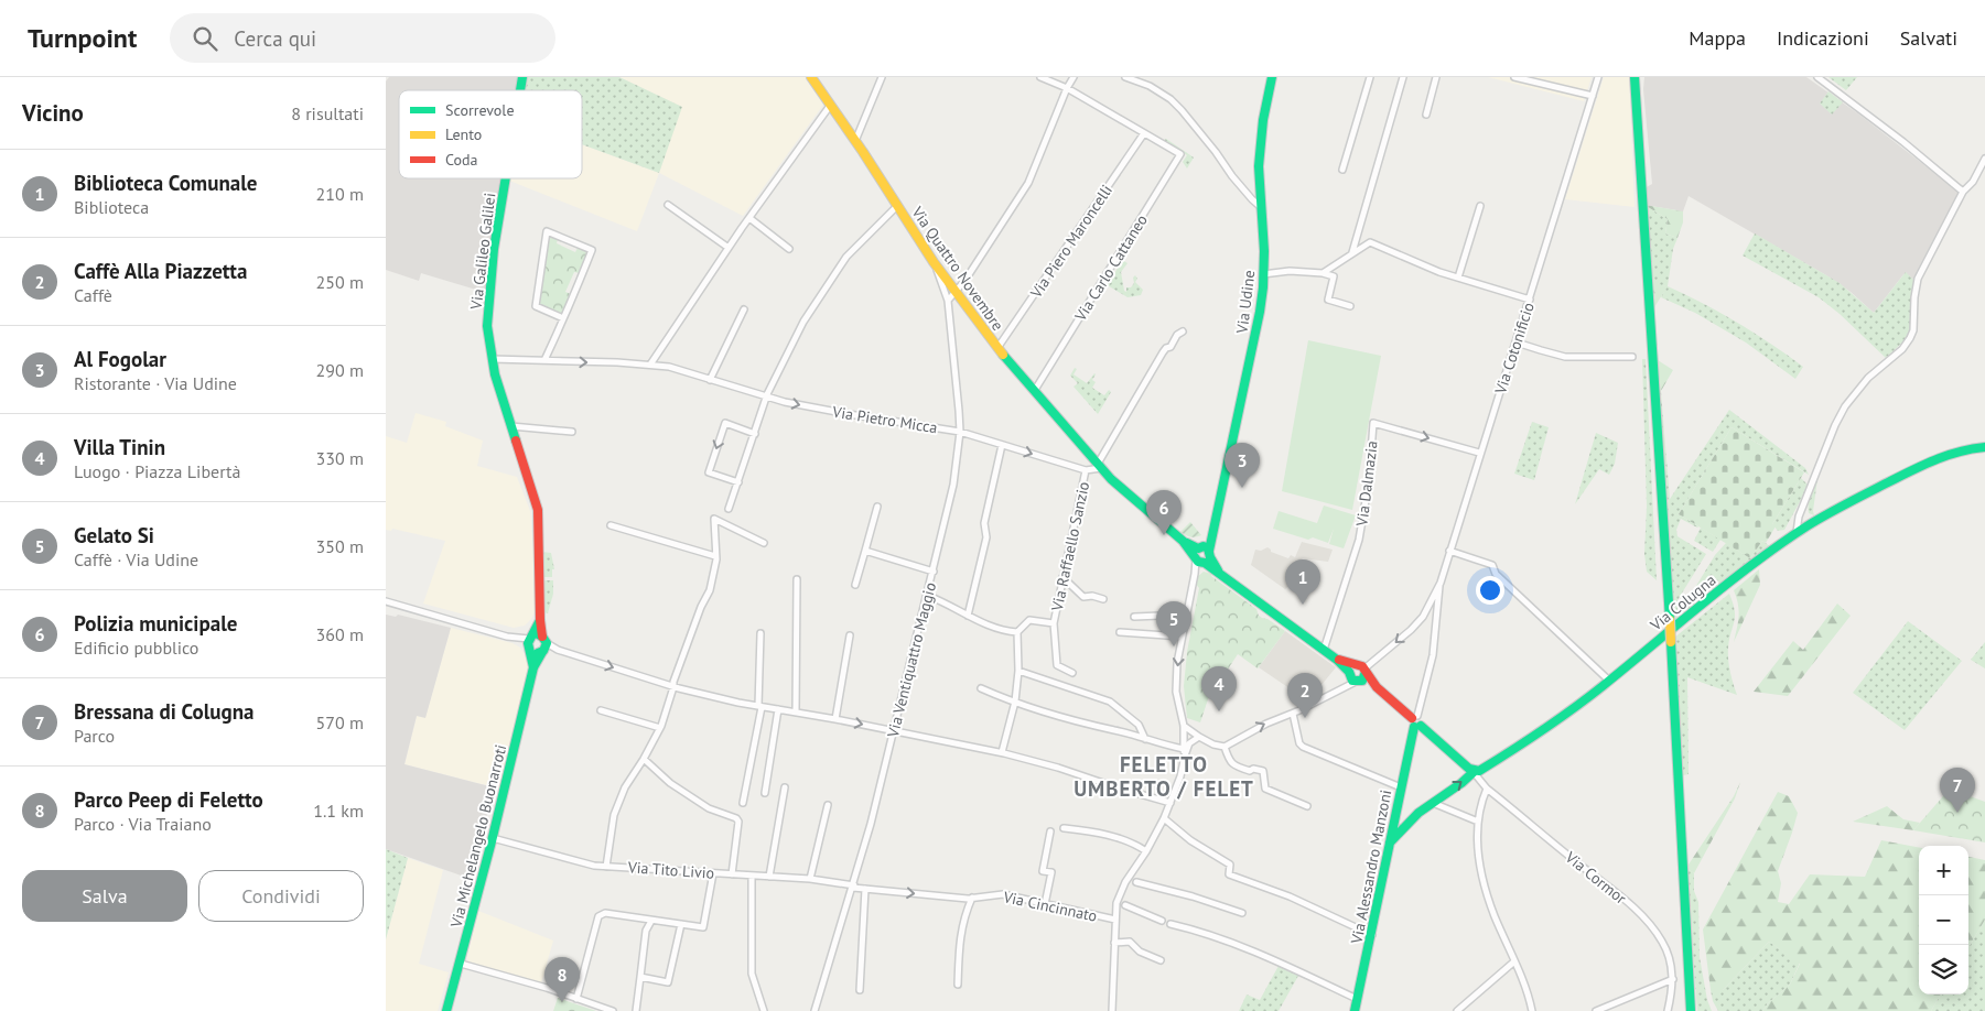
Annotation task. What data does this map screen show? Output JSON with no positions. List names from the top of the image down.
{
  "streets": {
    "street": [
      "Via Piero Maroncelli",
      "Via Galileo Galilei",
      "Via Carlo Cattaneo",
      "Via Quattro Novembre",
      "Via Udine",
      "Via Cotonificio",
      "Via Pietro Micca",
      "Via Dalmazia",
      "Via Raffaello Sanzio",
      "Via Colugna",
      "Via Ventiquattro Maggio",
      "Via Michelangelo Buonarroti",
      "Via Alessandro Manzoni",
      "Via Tito Livio",
      "Via Cormor",
      "Via Cincinnato"
    ]
  },
  "crossings": [
    ["Via Piero Maroncelli", "Via Carlo Cattaneo"],
    ["Via Piero Maroncelli", "Via Quattro Novembre"],
    ["Via Galileo Galilei", "Via Pietro Micca"],
    ["Via Galileo Galilei", "Via Michelangelo Buonarroti"],
    ["Via Carlo Cattaneo", "Via Quattro Novembre"],
    ["Via Quattro Novembre", "Via Udine"],
    ["Via Quattro Novembre", "Via Ventiquattro Maggio"],
    ["Via Cotonificio", "Via Dalmazia"],
    ["Via Pietro Micca", "Via Raffaello Sanzio"],
    ["Via Pietro Micca", "Via Ventiquattro Maggio"],
    ["Via Colugna", "Via Alessandro Manzoni"],
    ["Via Colugna", "Via Cormor"],
    ["Via Ventiquattro Maggio", "Via Tito Livio"],
    ["Via Ventiquattro Maggio", "Via Cincinnato"],
    ["Via Michelangelo Buonarroti", "Via Tito Livio"],
    ["Via Tito Livio", "Via Cincinnato"]
  ],
  "one_way": ["Via Pietro Micca", "Via Cincinnato"],
  "districts": ["FELETTO UMBERTO / FELET"],
  "legend": ["Scorrevole", "Lento", "Coda"],
  "page": {
    "header": "Turnpoint",
    "search": "Cerca qui",
    "nav": ["Mappa", "Indicazioni", "Salvati"],
    "heading": ["Vicino", "8 risultati"],
    "list": [
      {
        "mark": "1",
        "name": "Biblioteca Comunale",
        "note": "Biblioteca",
        "value": "210 m"
      },
      {
        "mark": "2",
        "name": "Caffè Alla Piazzetta",
        "note": "Caffè",
        "value": "250 m"
      },
      {
        "mark": "3",
        "name": "Al Fogolar",
        "note": "Ristorante · Via Udine",
        "value": "290 m"
      },
      {
        "mark": "4",
        "name": "Villa Tinin",
        "note": "Luogo · Piazza Libertà",
        "value": "330 m"
      },
      {
        "mark": "5",
        "name": "Gelato Si",
        "note": "Caffè · Via Udine",
        "value": "350 m"
      },
      {
        "mark": "6",
        "name": "Polizia municipale",
        "note": "Edificio pubblico",
        "value": "360 m"
      },
      {
        "mark": "7",
        "name": "Bressana di Colugna",
        "note": "Parco",
        "value": "570 m"
      },
      {
        "mark": "8",
        "name": "Parco Peep di Feletto",
        "note": "Parco · Via Traiano",
        "value": "1.1 km"
      }
    ],
    "pins": [
      "3",
      "6",
      "1",
      "5",
      "4",
      "2",
      "7",
      "8"
    ],
    "map_buttons": ["+", "−"],
    "buttons": ["Salva", "Condividi"]
  }
}
